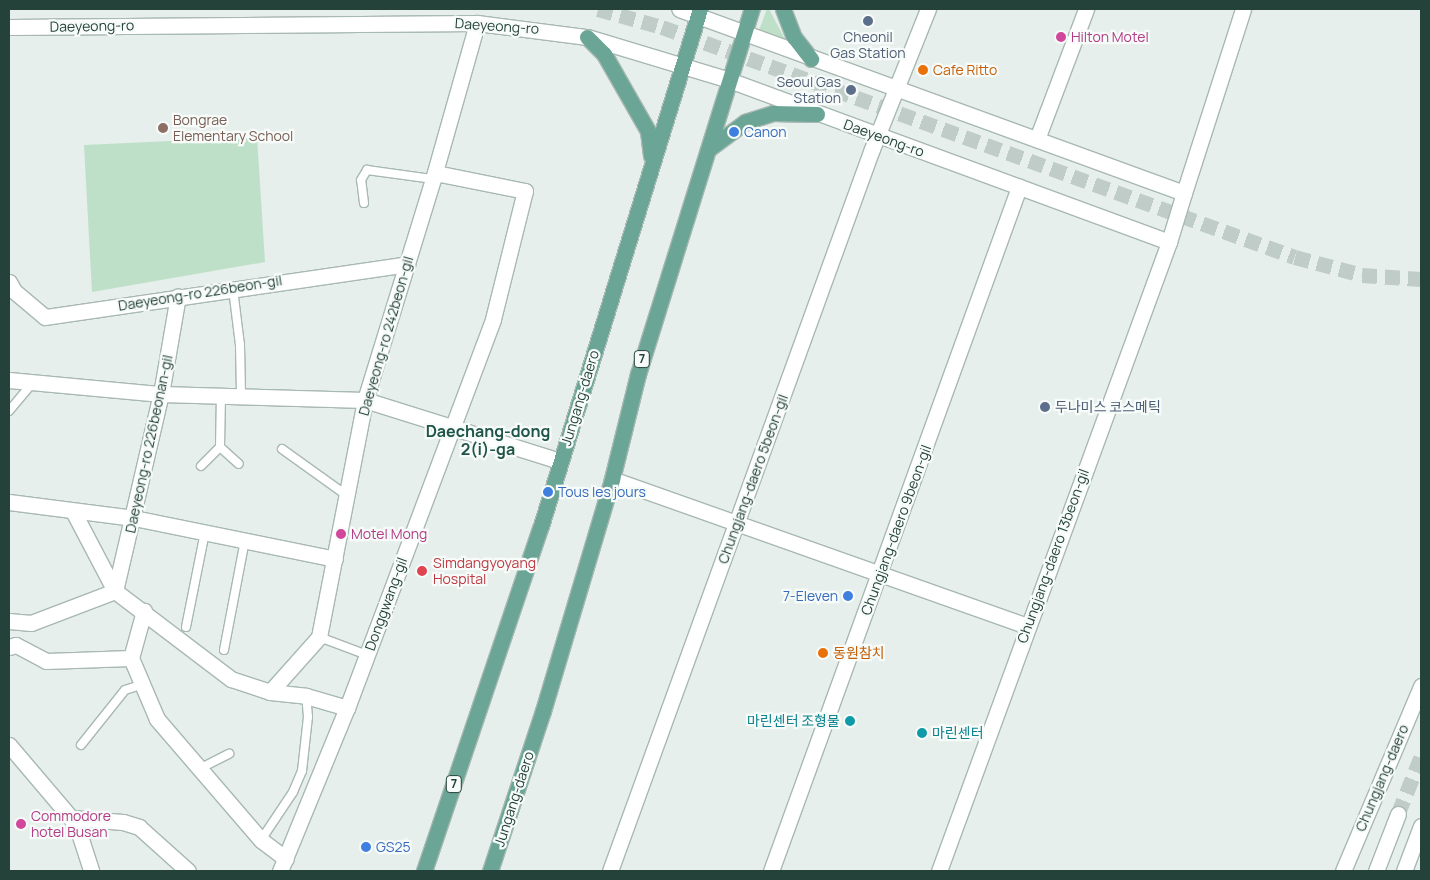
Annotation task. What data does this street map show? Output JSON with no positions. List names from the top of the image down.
{
  "streets": {
    "main road": ["7", "Jungang-daero"],
    "street": [
      "Daeyeong-ro",
      "Daeyeong-ro 226beon-gil",
      "Daeyeong-ro 242beon-gil",
      "Daeyeong-ro 226beonan-gil",
      "Chungjang-daero 5beon-gil",
      "Chungjang-daero 9beon-gil",
      "Chungjang-daero 13beon-gil",
      "Donggwang-gil",
      "Chungjang-daero"
    ]
  },
  "crossings": [
    ["Daeyeong-ro", "Daeyeong-ro 242beon-gil"],
    ["Daeyeong-ro", "Jungang-daero"],
    ["Daeyeong-ro", "Chungjang-daero 5beon-gil"],
    ["Daeyeong-ro", "Chungjang-daero 9beon-gil"],
    ["Daeyeong-ro", "Chungjang-daero 13beon-gil"],
    ["Daeyeong-ro 226beon-gil", "Daeyeong-ro 242beon-gil"],
    ["Daeyeong-ro 226beon-gil", "Daeyeong-ro 226beonan-gil"],
    ["Daeyeong-ro 242beon-gil", "Donggwang-gil"]
  ],
  "districts": ["Daechang-dong 2(i)-ga"],
  "places": [
    "Cheonil Gas Station",
    "Hilton Motel",
    "Cafe Ritto",
    "Seoul Gas Station",
    "Bongrae Elementary School",
    "Canon",
    "두나미스 코스메틱",
    "Tous les jours",
    "Motel Mong",
    "Simdangyoyang Hospital",
    "7-Eleven",
    "동원참치",
    "마린센터 조형물",
    "마린센터",
    "Commodore hotel Busan",
    "GS25"
  ]
}
